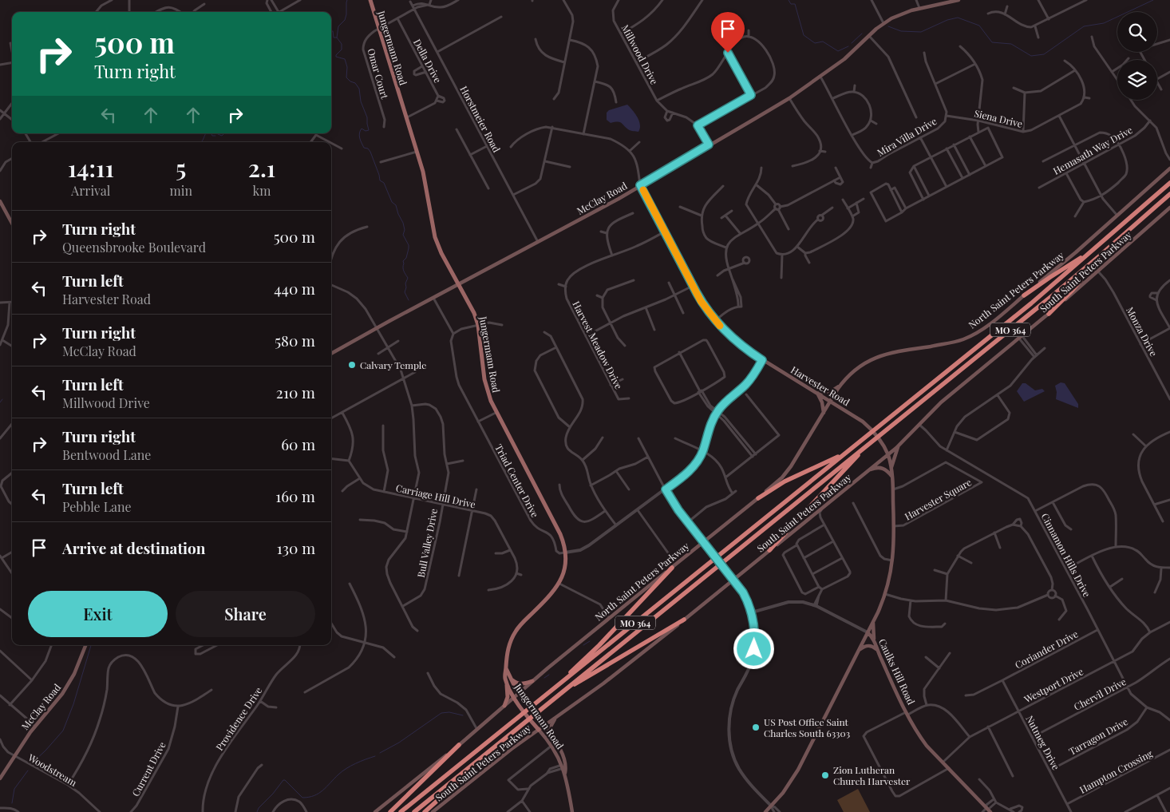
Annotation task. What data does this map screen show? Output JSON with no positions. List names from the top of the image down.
{
  "streets": {
    "highway": ["MO 364"],
    "main road": [
      "Jungermann Road",
      "McClay Road",
      "South Saint Peters Parkway",
      "North Saint Peters Parkway",
      "Harvester Road",
      "Caulks Hill Road"
    ],
    "street": [
      "Millwood Drive",
      "Della Drive",
      "Omar Court",
      "Siena Drive",
      "Horstmeier Road",
      "Mira Villa Drive",
      "Hemasath Way Drive",
      "Monza Drive",
      "Harvest Meadow Drive",
      "Triad Center Drive",
      "Carriage Hill Drive",
      "Harvester Square",
      "Bull Valley Drive",
      "Cinnamon Hills Drive",
      "Coriander Drive",
      "Westport Drive",
      "Chervil Drive",
      "Providence Drive",
      "Tarragon Drive",
      "Nutmeg Drive",
      "Current Drive",
      "Woodstream",
      "Hampton Crossing"
    ]
  },
  "crossings": [
    ["Jungermann Road", "Omar Court"],
    ["Jungermann Road", "McClay Road"],
    ["Jungermann Road", "South Saint Peters Parkway"],
    ["Jungermann Road", "North Saint Peters Parkway"],
    ["Jungermann Road", "Triad Center Drive"],
    ["Millwood Drive", "McClay Road"],
    ["Della Drive", "Omar Court"],
    ["Omar Court", "Horstmeier Road"],
    ["Siena Drive", "Mira Villa Drive"],
    ["Horstmeier Road", "McClay Road"],
    ["McClay Road", "Harvester Road"],
    ["McClay Road", "Woodstream"],
    ["South Saint Peters Parkway", "Monza Drive"],
    ["South Saint Peters Parkway", "Harvester Road"],
    ["South Saint Peters Parkway", "Cinnamon Hills Drive"],
    ["North Saint Peters Parkway", "Harvester Road"],
    ["Harvester Road", "Harvester Square"],
    ["Harvester Road", "Caulks Hill Road"],
    ["Carriage Hill Drive", "Bull Valley Drive"],
    ["Cinnamon Hills Drive", "Coriander Drive"],
    ["Cinnamon Hills Drive", "Westport Drive"],
    ["Cinnamon Hills Drive", "Chervil Drive"],
    ["Cinnamon Hills Drive", "Tarragon Drive"],
    ["Coriander Drive", "Nutmeg Drive"],
    ["Caulks Hill Road", "Westport Drive"],
    ["Westport Drive", "Nutmeg Drive"],
    ["Chervil Drive", "Nutmeg Drive"],
    ["Tarragon Drive", "Nutmeg Drive"],
    ["Nutmeg Drive", "Hampton Crossing"]
  ],
  "places": ["Calvary Temple", "US Post Office Saint Charles South 63303", "Zion Lutheran Church Harvester"],
  "page": {
    "turn": ["500 m", "Turn right"],
    "eta": [
      "14:11",
      "Arrival",
      "5",
      "min",
      "2.1",
      "km"
    ],
    "list": [
      {
        "name": "Turn right",
        "note": "Queensbrooke Boulevard",
        "value": "500 m"
      },
      {
        "name": "Turn left",
        "note": "Harvester Road",
        "value": "440 m"
      },
      {
        "name": "Turn right",
        "note": "McClay Road",
        "value": "580 m"
      },
      {
        "name": "Turn left",
        "note": "Millwood Drive",
        "value": "210 m"
      },
      {
        "name": "Turn right",
        "note": "Bentwood Lane",
        "value": "60 m"
      },
      {
        "name": "Turn left",
        "note": "Pebble Lane",
        "value": "160 m"
      },
      {
        "name": "Arrive at destination",
        "value": "130 m"
      }
    ],
    "buttons": ["Exit", "Share"]
  }
}
